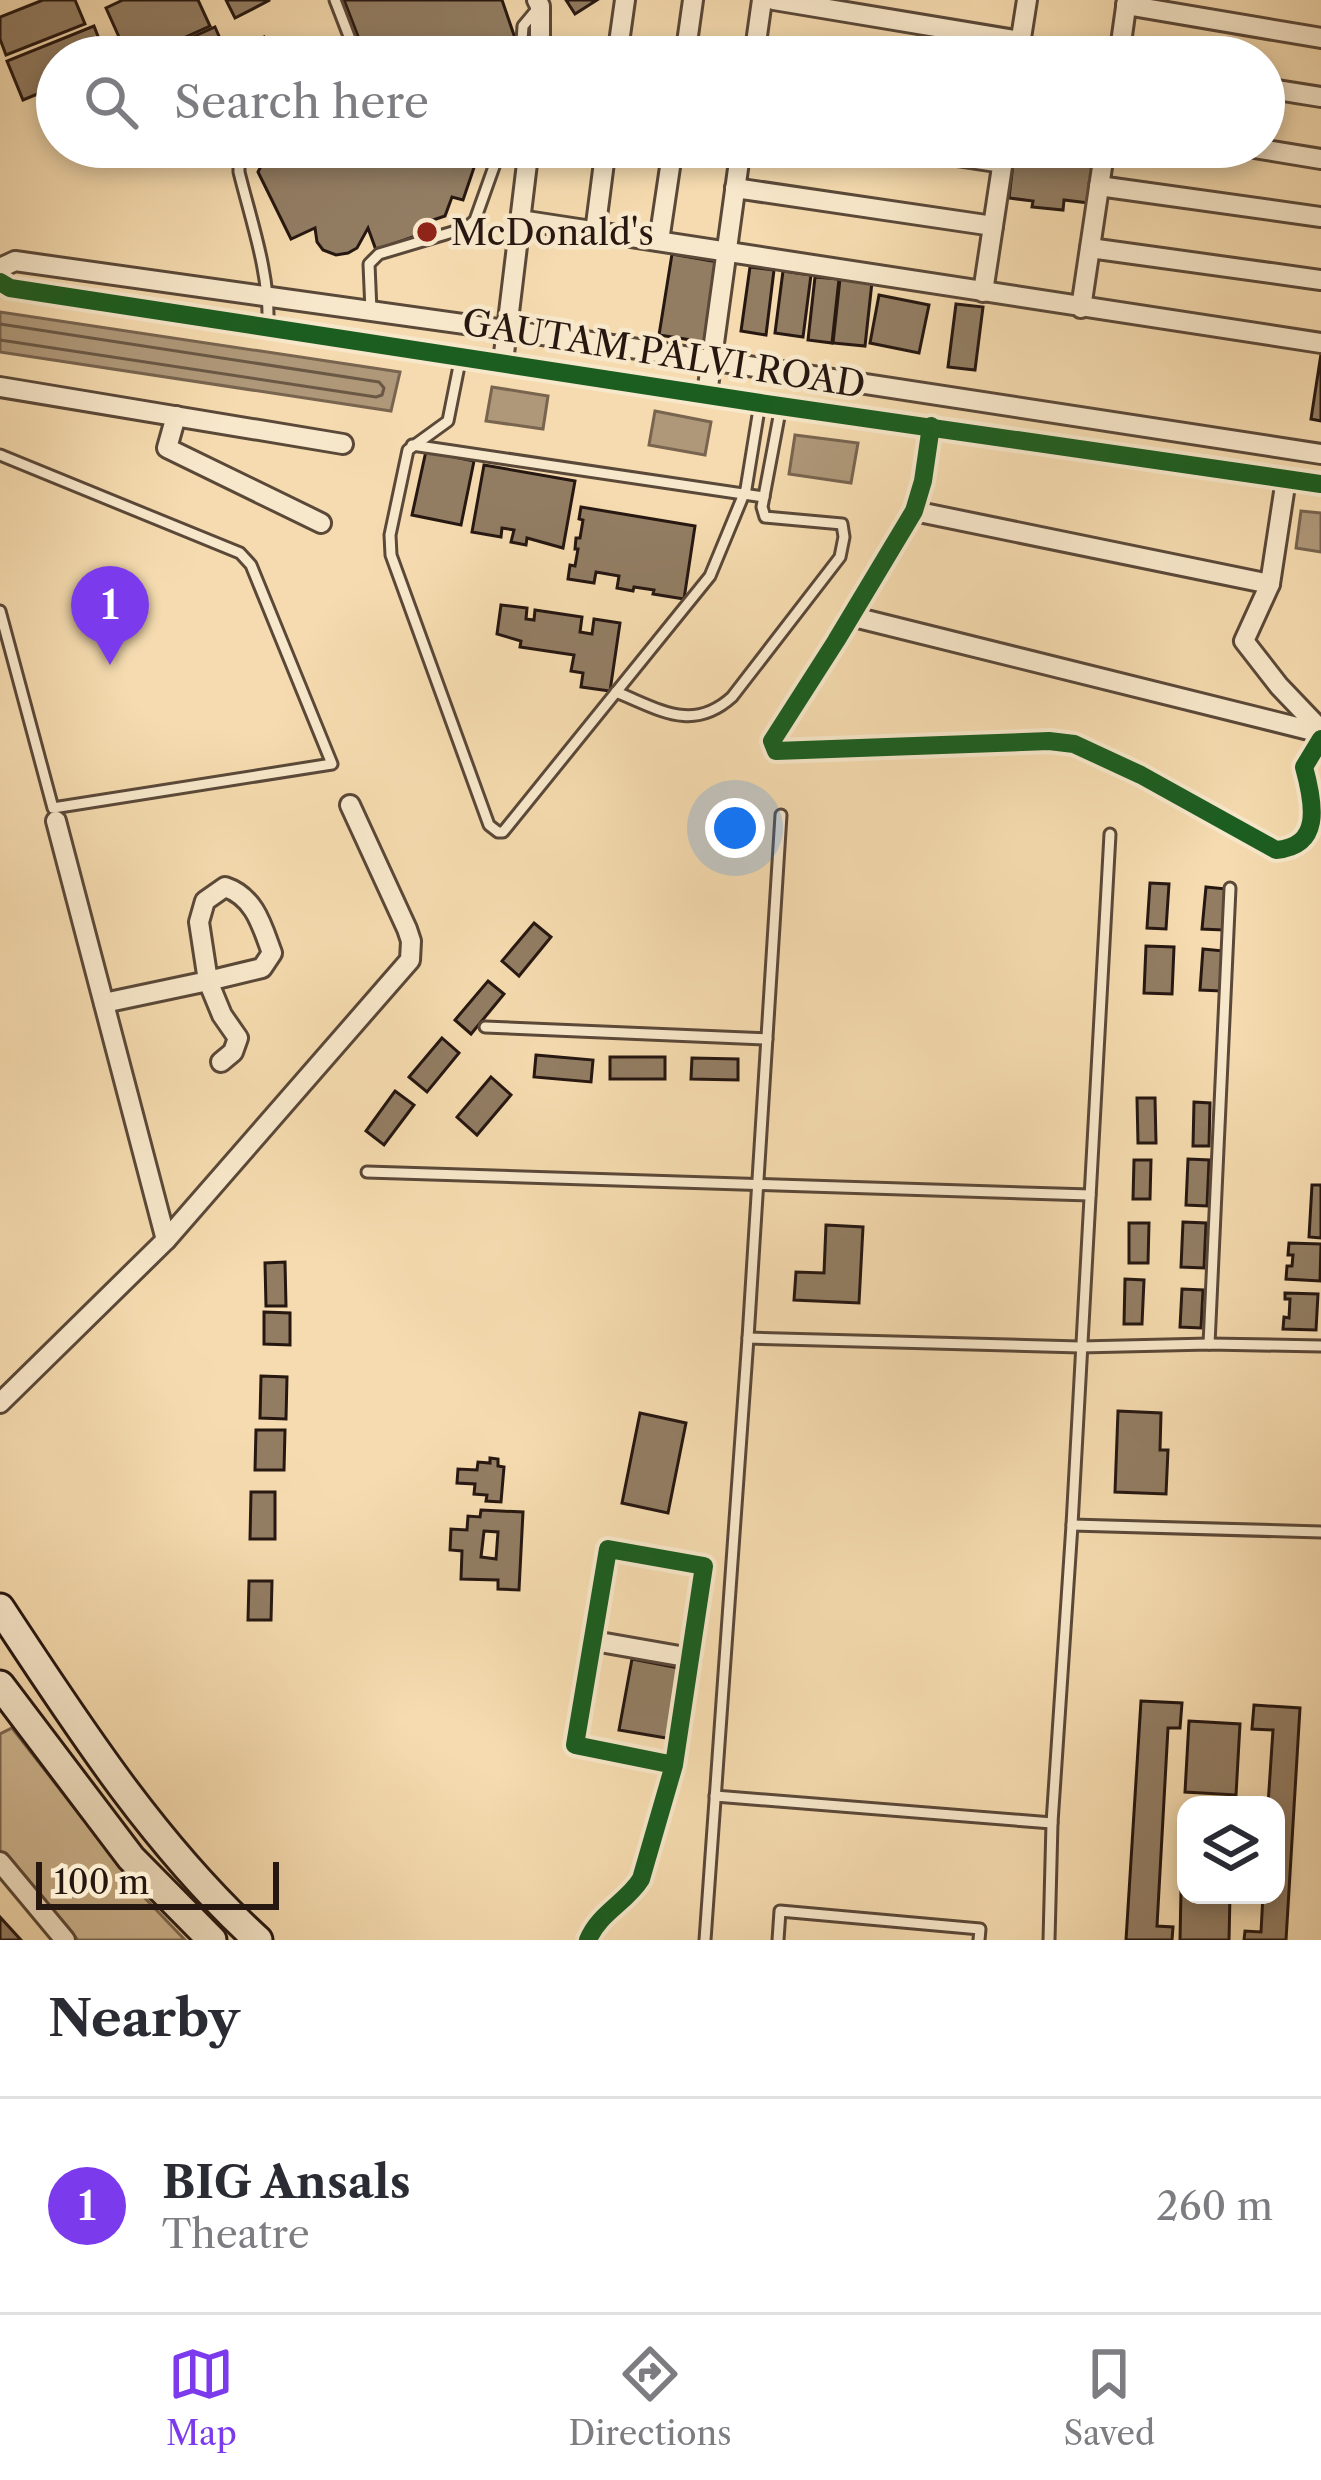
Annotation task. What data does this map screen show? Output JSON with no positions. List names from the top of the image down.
{
  "streets": {
    "street": ["GAUTAM PALVI ROAD"]
  },
  "places": ["McDonald's"],
  "scale_bar": "100 m",
  "page": {
    "search": "Search here",
    "pins": "1",
    "scale": "100 m",
    "heading": "Nearby",
    "list": [
      {
        "mark": "1",
        "name": "BIG Ansals",
        "note": "Theatre",
        "value": "260 m"
      }
    ],
    "nav": ["Map", "Directions", "Saved"]
  }
}
